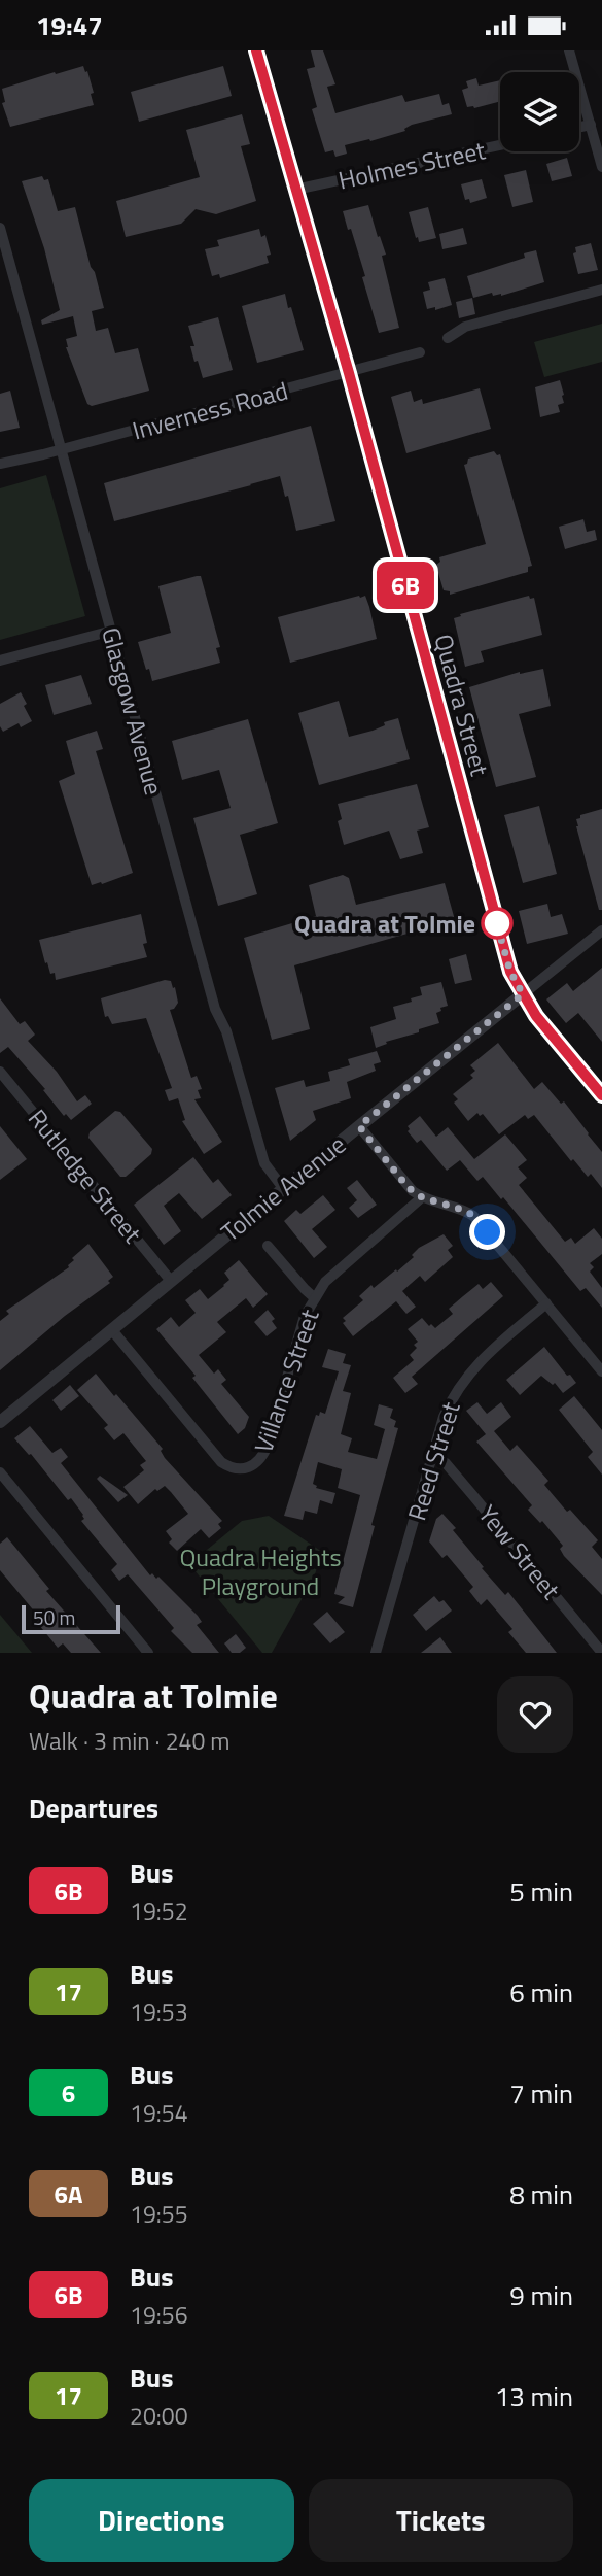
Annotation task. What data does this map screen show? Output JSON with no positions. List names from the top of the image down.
{
  "streets": {
    "main road": ["Quadra Street"],
    "street": [
      "Holmes Street",
      "Inverness Road",
      "Glasgow Avenue",
      "Rutledge Street",
      "Tolmie Avenue",
      "Villance Street",
      "Reed Street",
      "Yew Street"
    ]
  },
  "crossings": [
    ["Holmes Street", "Quadra Street"],
    ["Inverness Road", "Quadra Street"],
    ["Inverness Road", "Glasgow Avenue"],
    ["Quadra Street", "Tolmie Avenue"],
    ["Glasgow Avenue", "Tolmie Avenue"],
    ["Rutledge Street", "Tolmie Avenue"],
    ["Tolmie Avenue", "Villance Street"],
    ["Reed Street", "Yew Street"]
  ],
  "parks": ["Quadra Heights Playground"],
  "places": ["Quadra at Tolmie"],
  "lines": ["bus line 6B"],
  "scale_bar": "50 m",
  "page": {
    "status": "19:47",
    "on_map": "6B",
    "scale": "50 m",
    "heading": [
      ["Quadra at Tolmie", "Walk · 3 min · 240 m"],
      "Departures"
    ],
    "list": [
      {
        "mark": "6B",
        "name": "Bus",
        "note": "19:52",
        "value": "5 min"
      },
      {
        "mark": "17",
        "name": "Bus",
        "note": "19:53",
        "value": "6 min"
      },
      {
        "mark": "6",
        "name": "Bus",
        "note": "19:54",
        "value": "7 min"
      },
      {
        "mark": "6A",
        "name": "Bus",
        "note": "19:55",
        "value": "8 min"
      },
      {
        "mark": "6B",
        "name": "Bus",
        "note": "19:56",
        "value": "9 min"
      },
      {
        "mark": "17",
        "name": "Bus",
        "note": "20:00",
        "value": "13 min"
      }
    ],
    "buttons": ["Directions", "Tickets"]
  }
}
